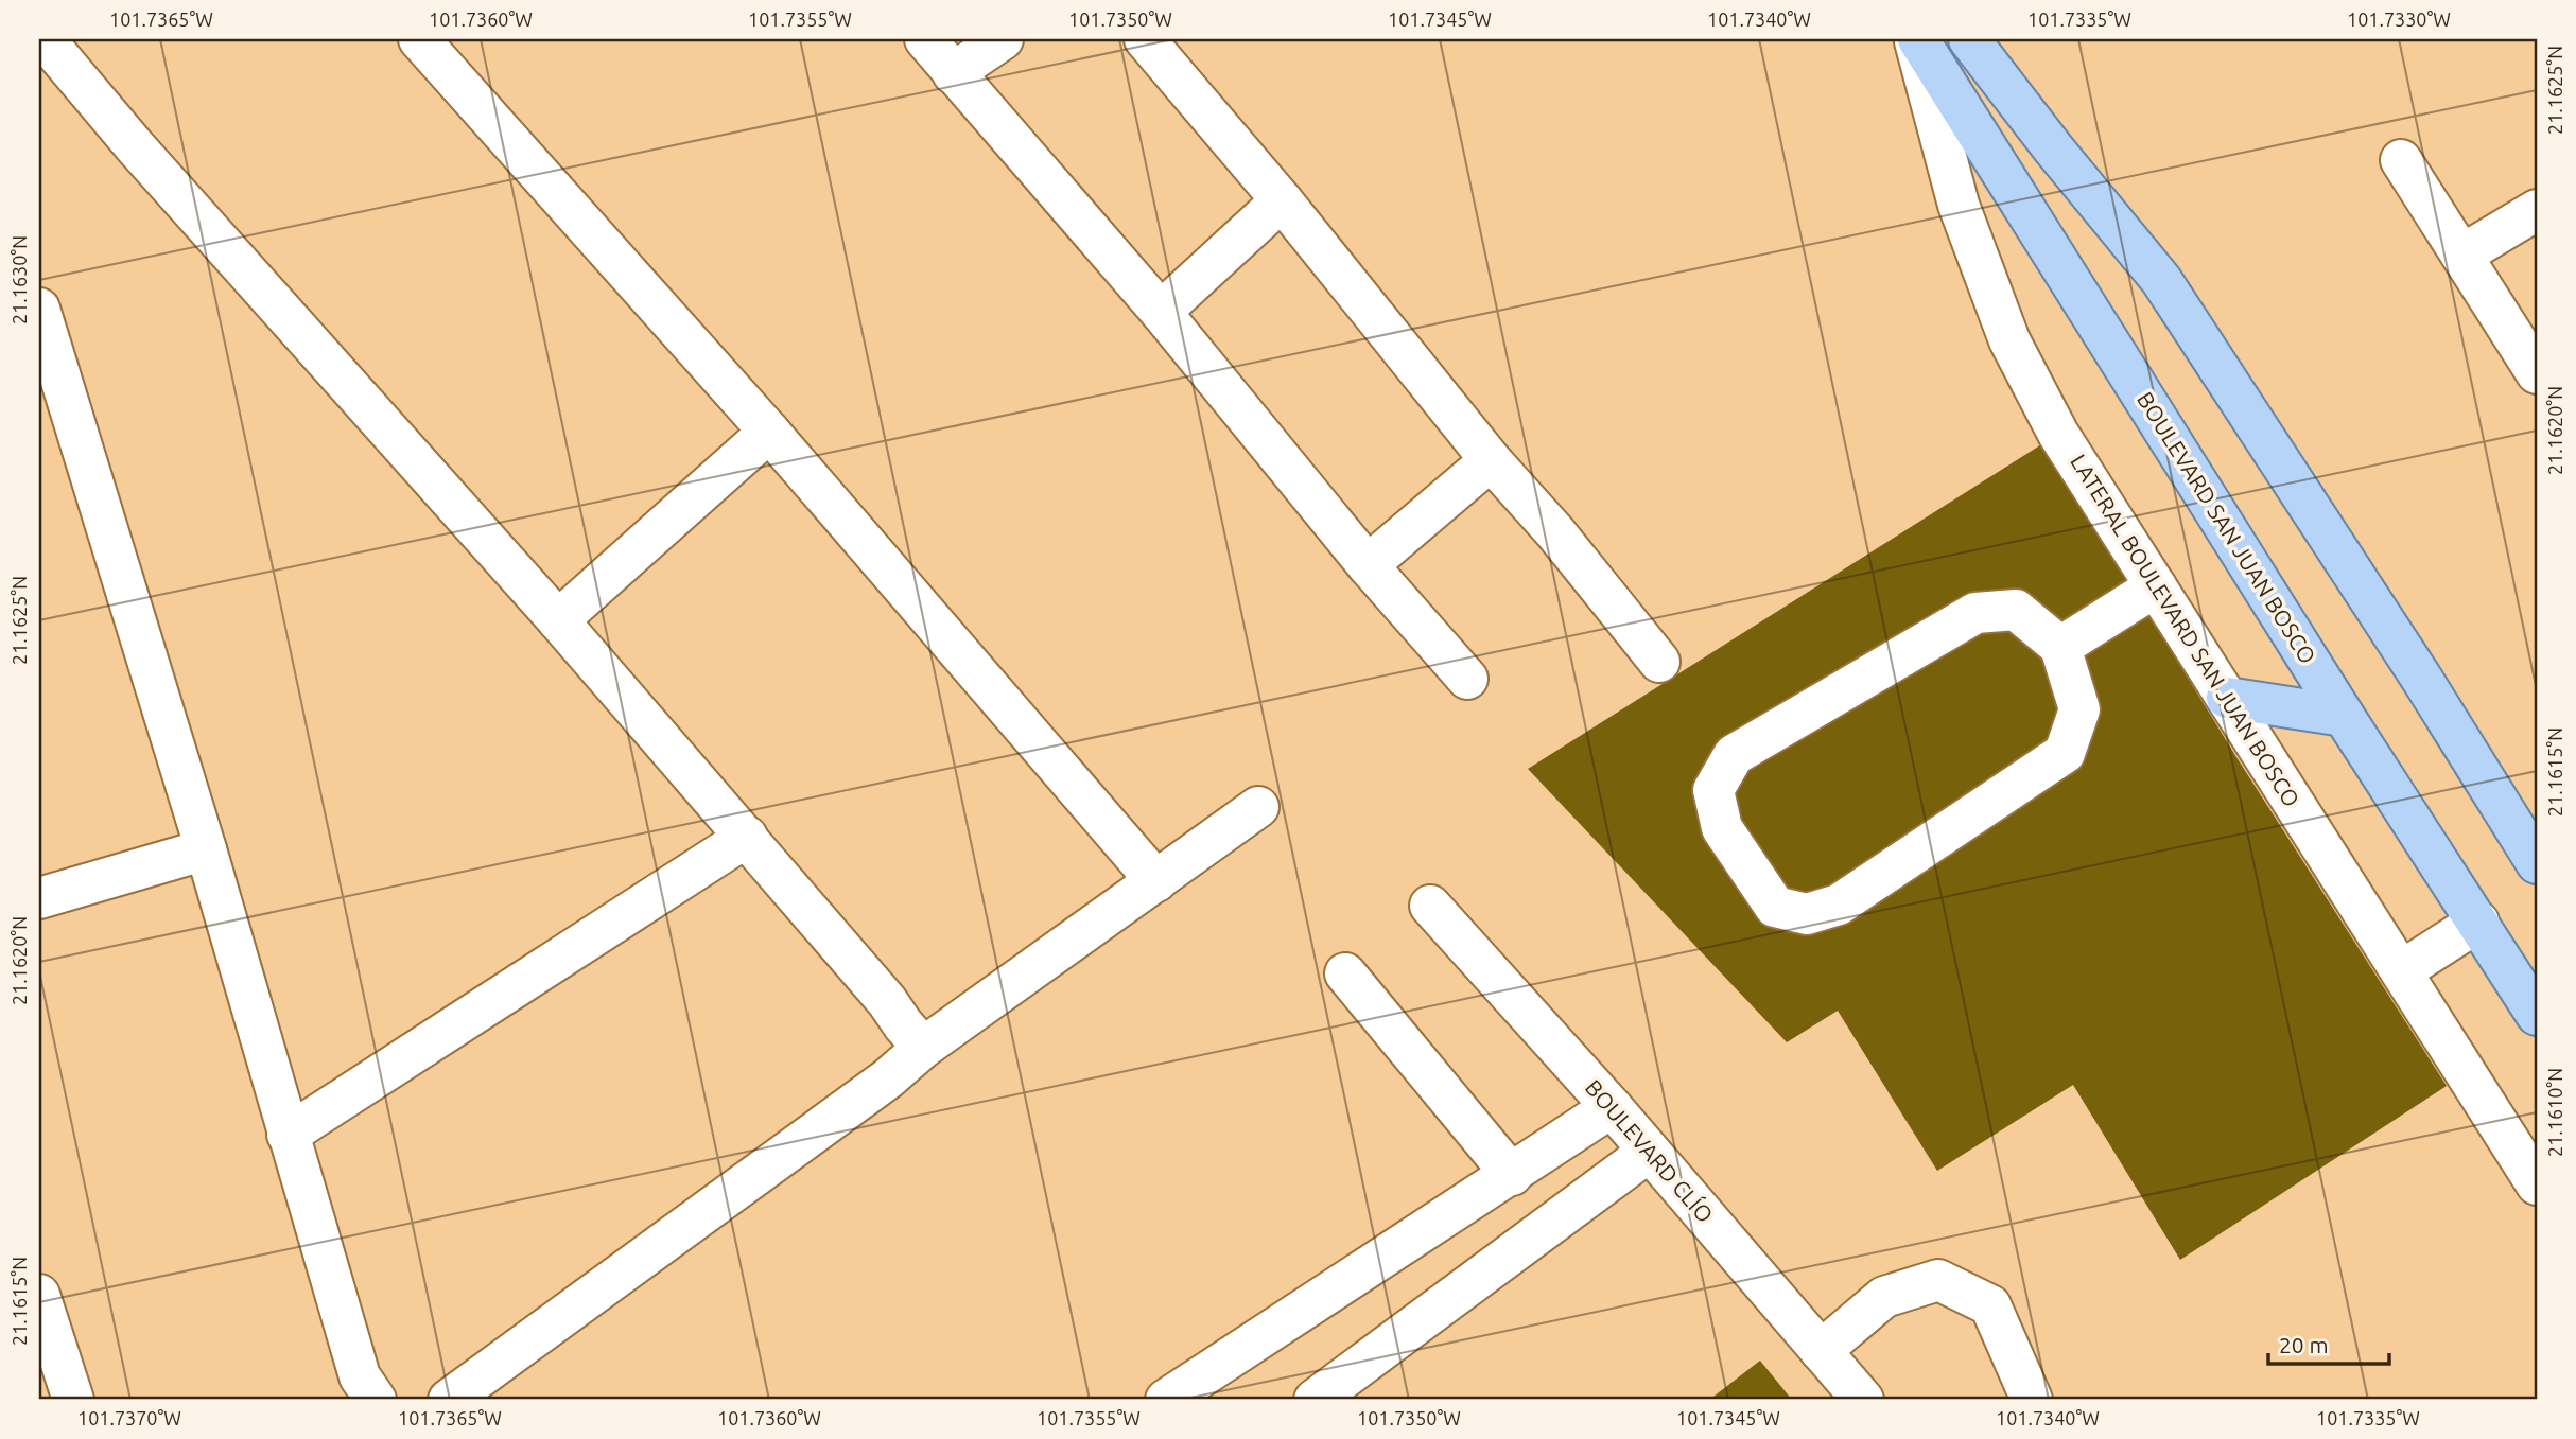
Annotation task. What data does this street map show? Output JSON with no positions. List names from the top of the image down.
{
  "streets": {
    "main road": ["BOULEVARD SAN JUAN BOSCO"],
    "street": ["LATERAL BOULEVARD SAN JUAN BOSCO", "BOULEVARD CLÍO"]
  },
  "crossings": [
    ["BOULEVARD SAN JUAN BOSCO", "LATERAL BOULEVARD SAN JUAN BOSCO"]
  ],
  "scale_bar": "20 m",
  "coordinates": [
    "101.7365°W",
    "101.7360°W",
    "101.7355°W",
    "101.7350°W",
    "101.7345°W",
    "101.7340°W",
    "101.7335°W",
    "101.7330°W",
    "21.1625°N",
    "21.1630°N",
    "21.1620°N",
    "21.1615°N",
    "21.1610°N",
    "101.7370°W"
  ]
}
